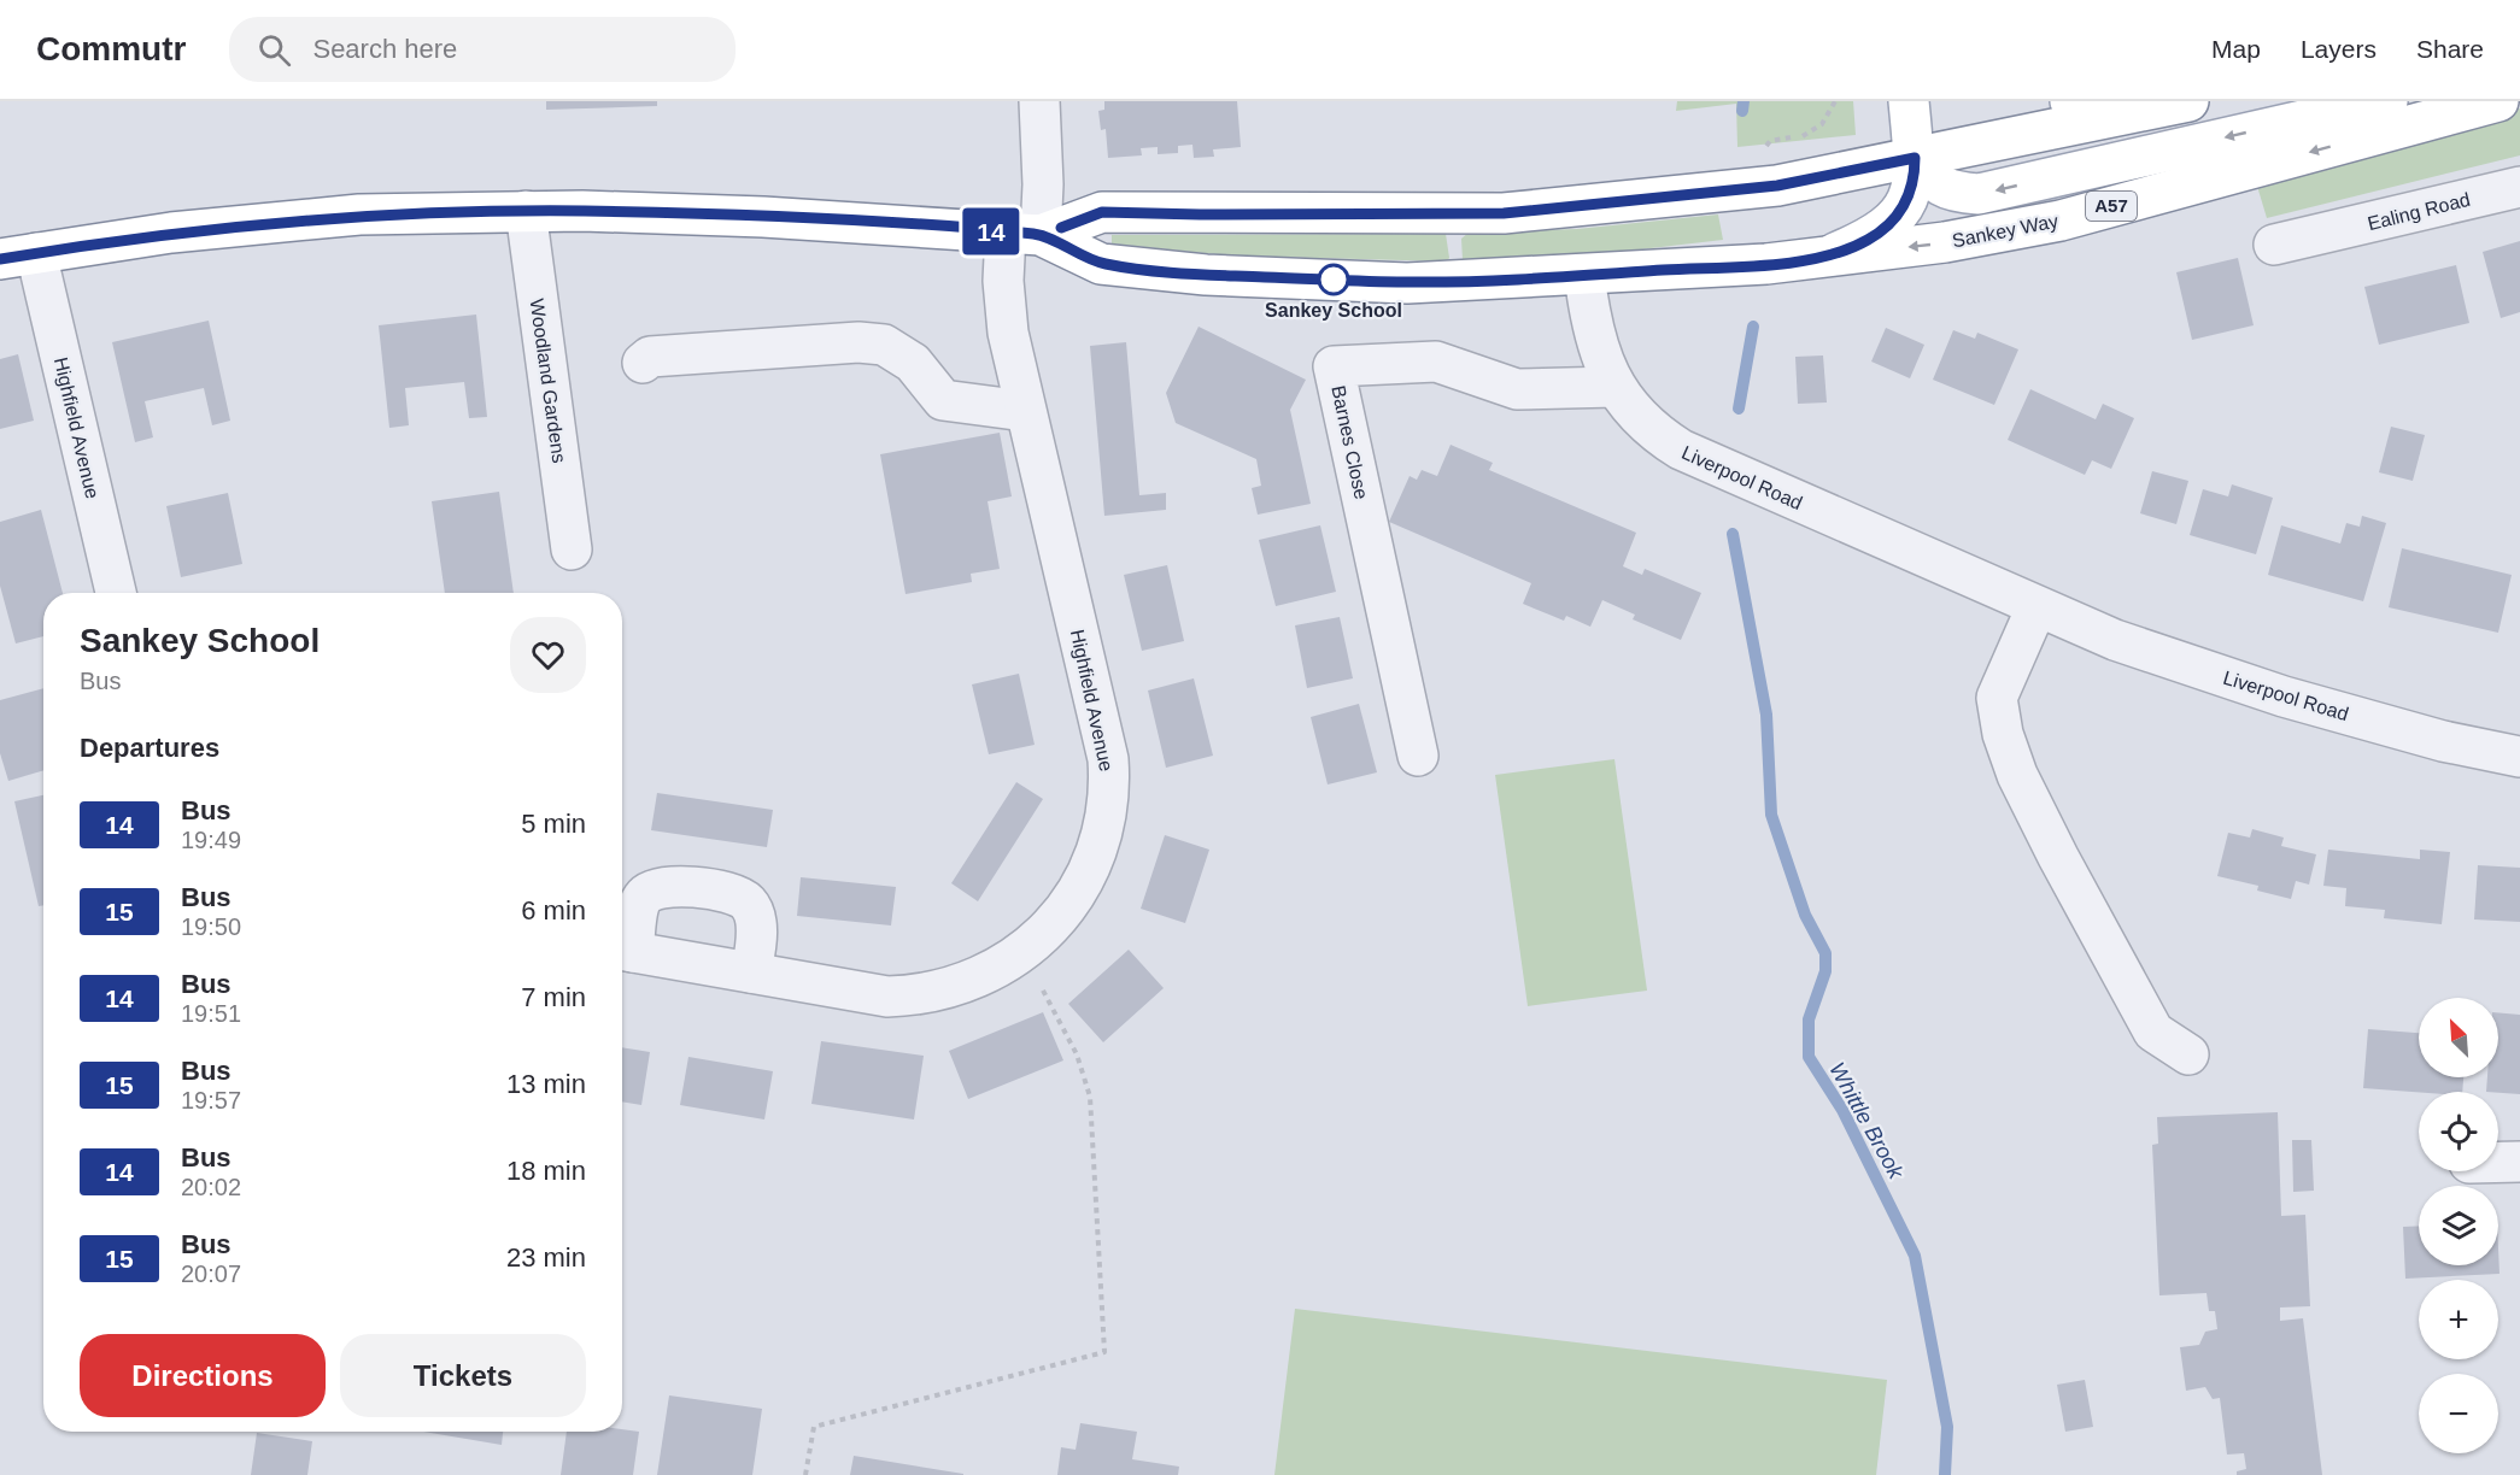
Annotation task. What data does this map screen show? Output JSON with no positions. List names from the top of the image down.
{
  "streets": {
    "main road": ["A57", "Sankey Way"],
    "street": [
      "Ealing Road",
      "Woodland Gardens",
      "Highfield Avenue",
      "Barnes Close",
      "Liverpool Road"
    ]
  },
  "crossings": [
    ["A57", "Sankey Way"],
    ["A57", "Woodland Gardens"],
    ["A57", "Highfield Avenue"],
    ["A57", "Liverpool Road"],
    ["Sankey Way", "Liverpool Road"],
    ["Barnes Close", "Liverpool Road"]
  ],
  "water": ["Whittle Brook"],
  "places": ["Sankey School"],
  "lines": ["bus line 14"],
  "north": "top left",
  "page": {
    "header": "Commutr",
    "search": "Search here",
    "nav": ["Map", "Layers", "Share"],
    "on_map": "14",
    "heading": [
      ["Sankey School", "Bus"],
      "Departures"
    ],
    "list": [
      {
        "mark": "14",
        "name": "Bus",
        "note": "19:49",
        "value": "5 min"
      },
      {
        "mark": "15",
        "name": "Bus",
        "note": "19:50",
        "value": "6 min"
      },
      {
        "mark": "14",
        "name": "Bus",
        "note": "19:51",
        "value": "7 min"
      },
      {
        "mark": "15",
        "name": "Bus",
        "note": "19:57",
        "value": "13 min"
      },
      {
        "mark": "14",
        "name": "Bus",
        "note": "20:02",
        "value": "18 min"
      },
      {
        "mark": "15",
        "name": "Bus",
        "note": "20:07",
        "value": "23 min"
      }
    ],
    "map_buttons": ["+", "−"],
    "buttons": ["Directions", "Tickets"]
  }
}
